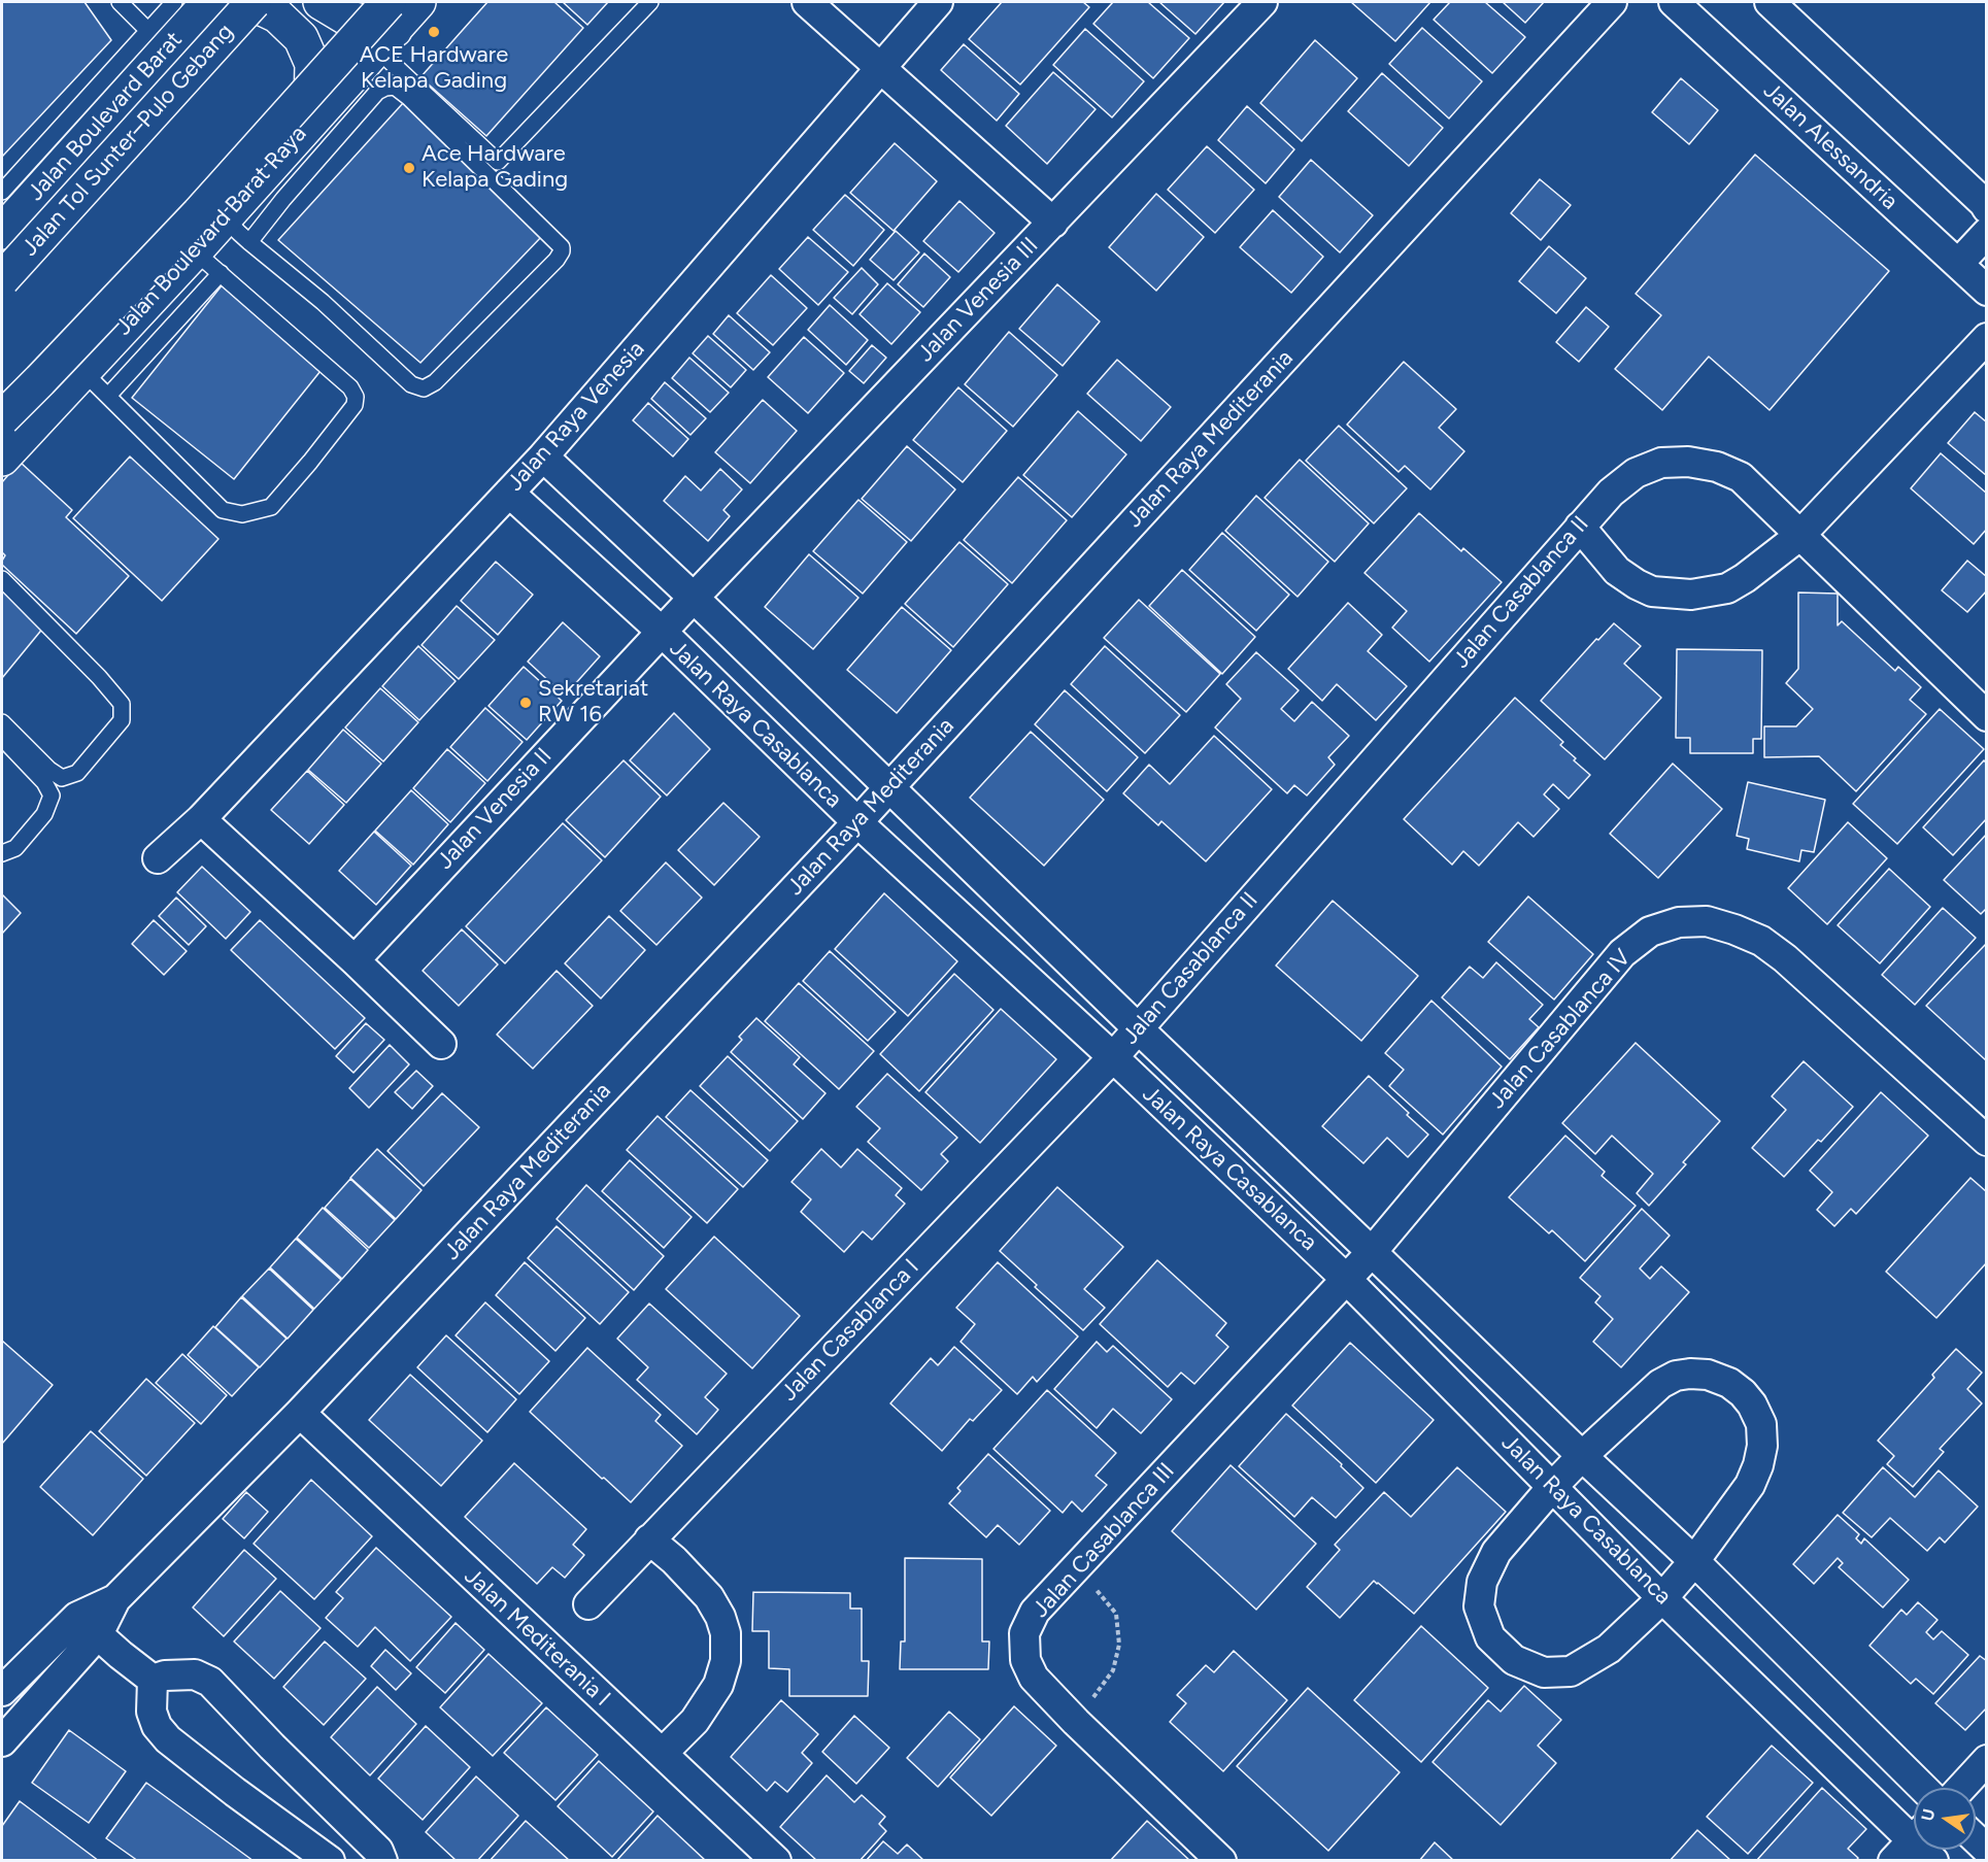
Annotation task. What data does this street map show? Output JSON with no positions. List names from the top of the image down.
{
  "streets": {
    "main road": ["Jalan Boulevard Barat", "Jalan Tol Sunter–Pulo Gebang", "Jalan Boulevard Barat Raya"],
    "street": [
      "Jalan Alessandria",
      "Jalan Venesia III",
      "Jalan Raya Venesia",
      "Jalan Raya Mediterania",
      "Jalan Casablanca II",
      "Jalan Raya Casablanca",
      "Jalan Venesia II",
      "Jalan Casablanca IV",
      "Jalan Casablanca I",
      "Jalan Casablanca III",
      "Jalan Mediterania I"
    ]
  },
  "crossings": [
    ["Jalan Venesia III", "Jalan Raya Casablanca"],
    ["Jalan Venesia III", "Jalan Venesia II"],
    ["Jalan Raya Venesia", "Jalan Raya Casablanca"],
    ["Jalan Raya Mediterania", "Jalan Raya Casablanca"],
    ["Jalan Raya Mediterania", "Jalan Mediterania I"],
    ["Jalan Casablanca II", "Jalan Raya Casablanca"],
    ["Jalan Casablanca II", "Jalan Casablanca I"],
    ["Jalan Raya Casablanca", "Jalan Venesia II"],
    ["Jalan Raya Casablanca", "Jalan Casablanca IV"],
    ["Jalan Raya Casablanca", "Jalan Casablanca I"],
    ["Jalan Raya Casablanca", "Jalan Casablanca III"],
    ["Jalan Casablanca IV", "Jalan Casablanca III"]
  ],
  "places": ["ACE Hardware Kelapa Gading", "Ace Hardware Kelapa Gading", "Sekretariat RW 16"],
  "north": "left"
}
